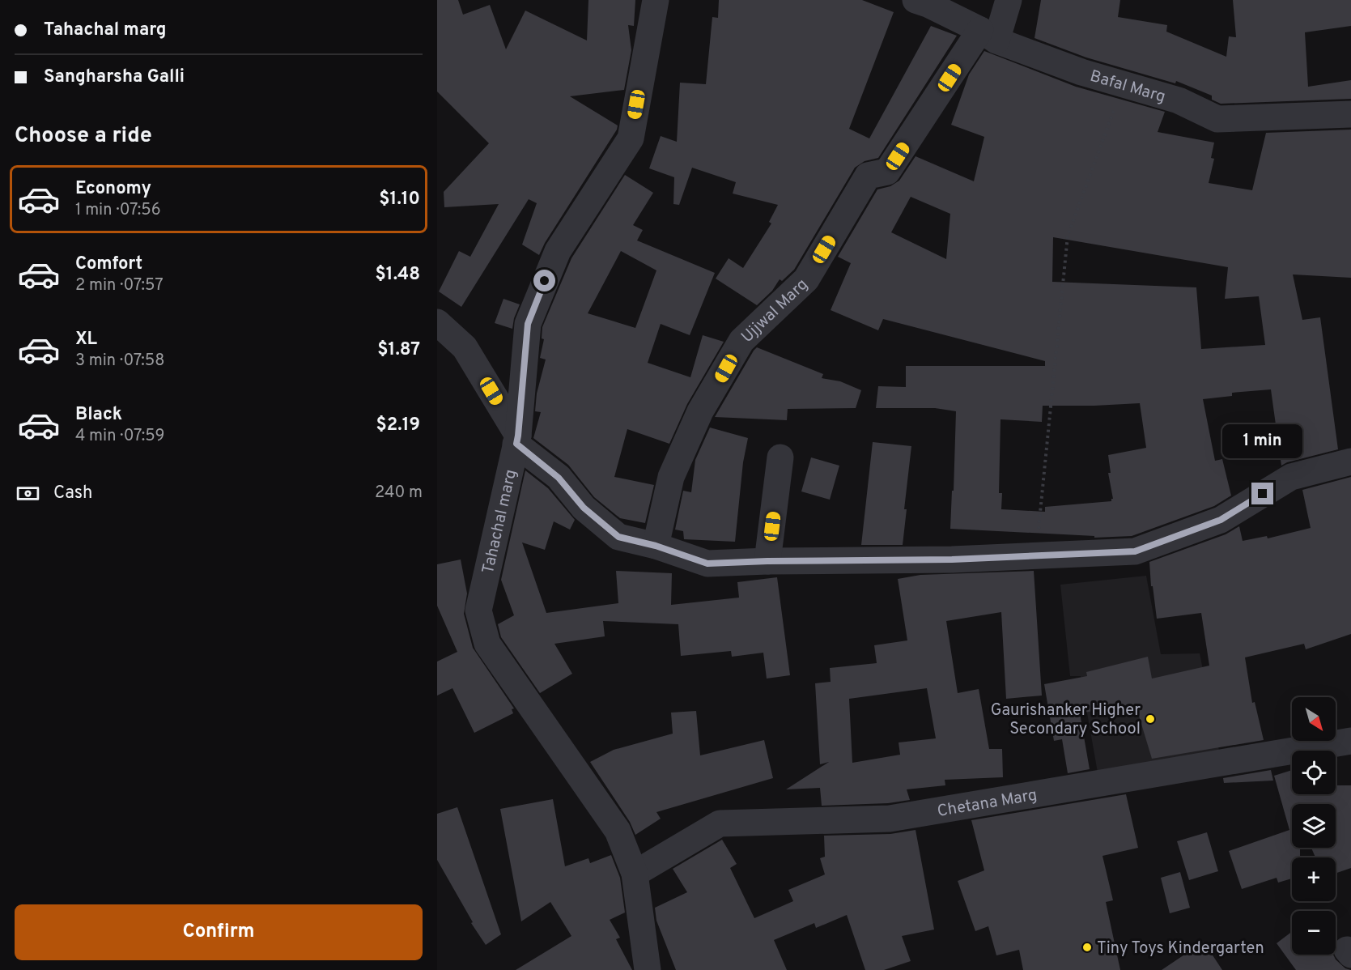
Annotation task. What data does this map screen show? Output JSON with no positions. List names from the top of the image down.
{
  "streets": {
    "street": [
      "Bafal Marg",
      "Ujjwal Marg",
      "Tahachal marg",
      "Chetana Marg"
    ]
  },
  "crossings": [
    ["Bafal Marg", "Ujjwal Marg"],
    ["Tahachal marg", "Chetana Marg"]
  ],
  "places": ["Gaurishanker Higher Secondary School", "Tiny Toys Kindergarten"],
  "north": "bottom right",
  "page": {
    "banner": ["Tahachal marg", "Sangharsha Galli"],
    "heading": "Choose a ride",
    "list": [
      {
        "name": "Economy",
        "note": "1 min · 07:56",
        "value": "$1.10"
      },
      {
        "name": "Comfort",
        "note": "2 min · 07:57",
        "value": "$1.48"
      },
      {
        "name": "XL",
        "note": "3 min · 07:58",
        "value": "$1.87"
      },
      {
        "name": "Black",
        "note": "4 min · 07:59",
        "value": "$2.19"
      }
    ],
    "bubble": "1 min",
    "pay": ["Cash", "240 m"],
    "map_buttons": ["+", "−"],
    "buttons": "Confirm"
  }
}
